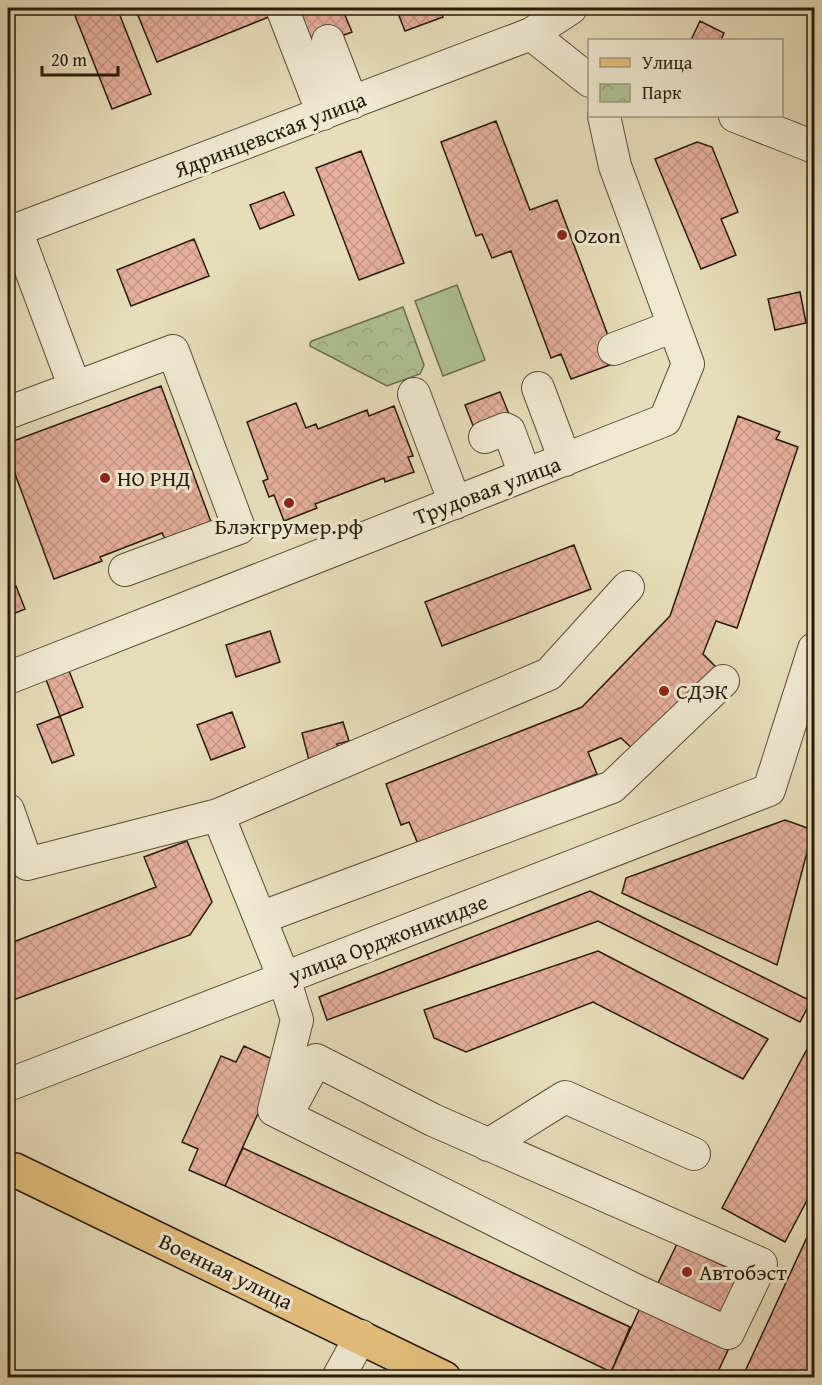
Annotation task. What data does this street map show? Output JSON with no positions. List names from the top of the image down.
{
  "streets": {
    "main road": ["Военная улица"],
    "street": ["Ядринцевская улица", "Трудовая улица", "улица Орджоникидзе"]
  },
  "places": [
    "Ozon",
    "НО РНД",
    "Блэкгрумер.рф",
    "СДЭК",
    "Автобэст"
  ],
  "legend": ["Улица", "Парк"],
  "scale_bar": "20 m"
}
